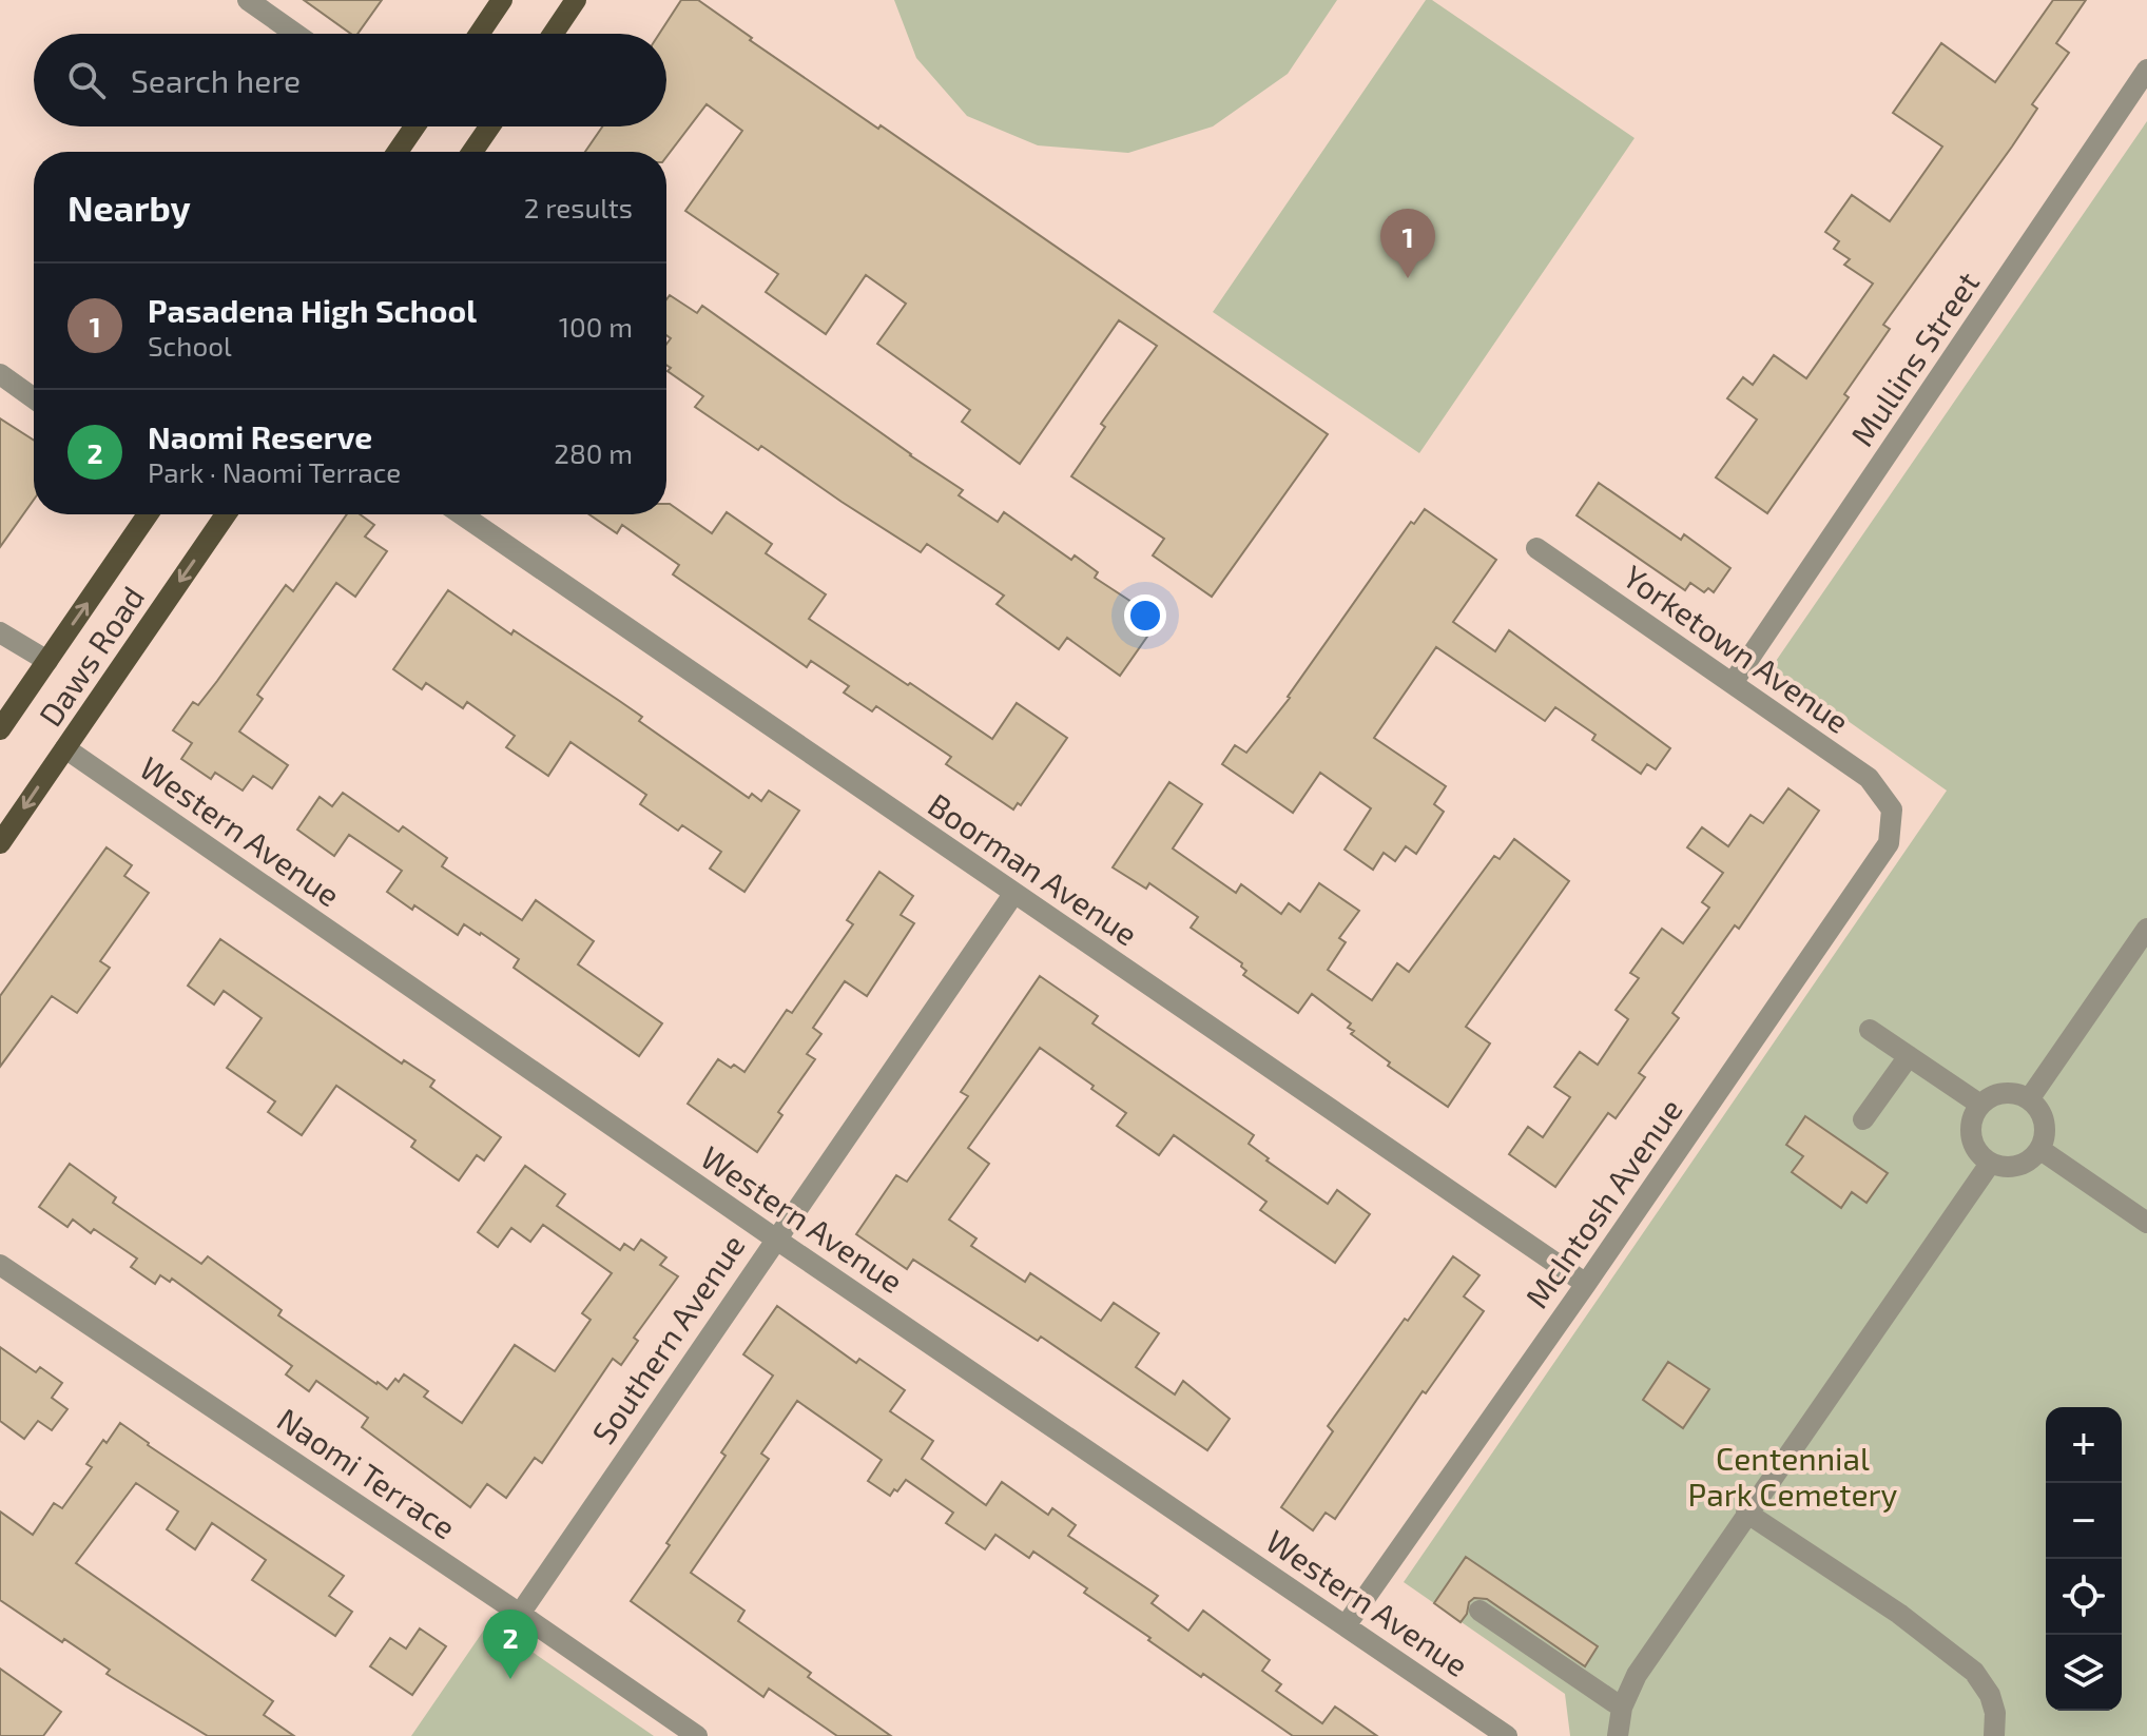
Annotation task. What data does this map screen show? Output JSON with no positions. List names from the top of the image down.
{
  "streets": {
    "main road": ["Daws Road"],
    "street": [
      "Mullins Street",
      "Yorketown Avenue",
      "Western Avenue",
      "Boorman Avenue",
      "McIntosh Avenue",
      "Southern Avenue",
      "Naomi Terrace"
    ]
  },
  "crossings": [
    ["Mullins Street", "Yorketown Avenue"],
    ["Yorketown Avenue", "McIntosh Avenue"],
    ["Daws Road", "Western Avenue"],
    ["Western Avenue", "McIntosh Avenue"],
    ["Western Avenue", "Southern Avenue"],
    ["Boorman Avenue", "McIntosh Avenue"],
    ["Boorman Avenue", "Southern Avenue"],
    ["Southern Avenue", "Naomi Terrace"]
  ],
  "parks": ["Centennial Park Cemetery"],
  "page": {
    "search": "Search here",
    "heading": ["Nearby", "2 results"],
    "pins": ["1", "2"],
    "list": [
      {
        "mark": "1",
        "name": "Pasadena High School",
        "note": "School",
        "value": "100 m"
      },
      {
        "mark": "2",
        "name": "Naomi Reserve",
        "note": "Park · Naomi Terrace",
        "value": "280 m"
      }
    ],
    "map_buttons": ["+", "−"]
  }
}
